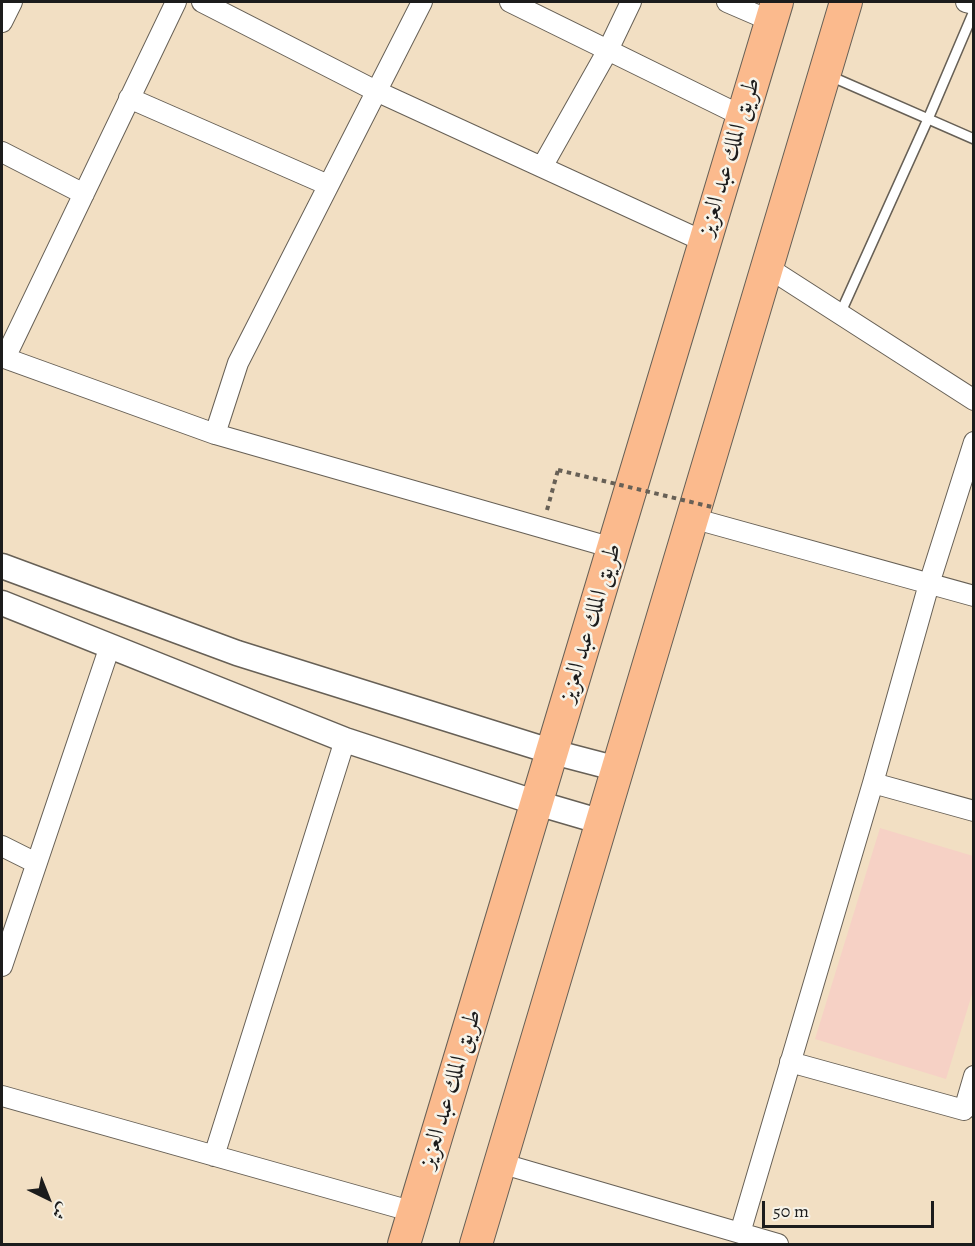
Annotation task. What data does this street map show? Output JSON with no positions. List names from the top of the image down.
{
  "streets": {
    "highway": ["طريق الملك عبد العزيز"]
  },
  "scale_bar": "50 m",
  "north": "bottom right"
}
